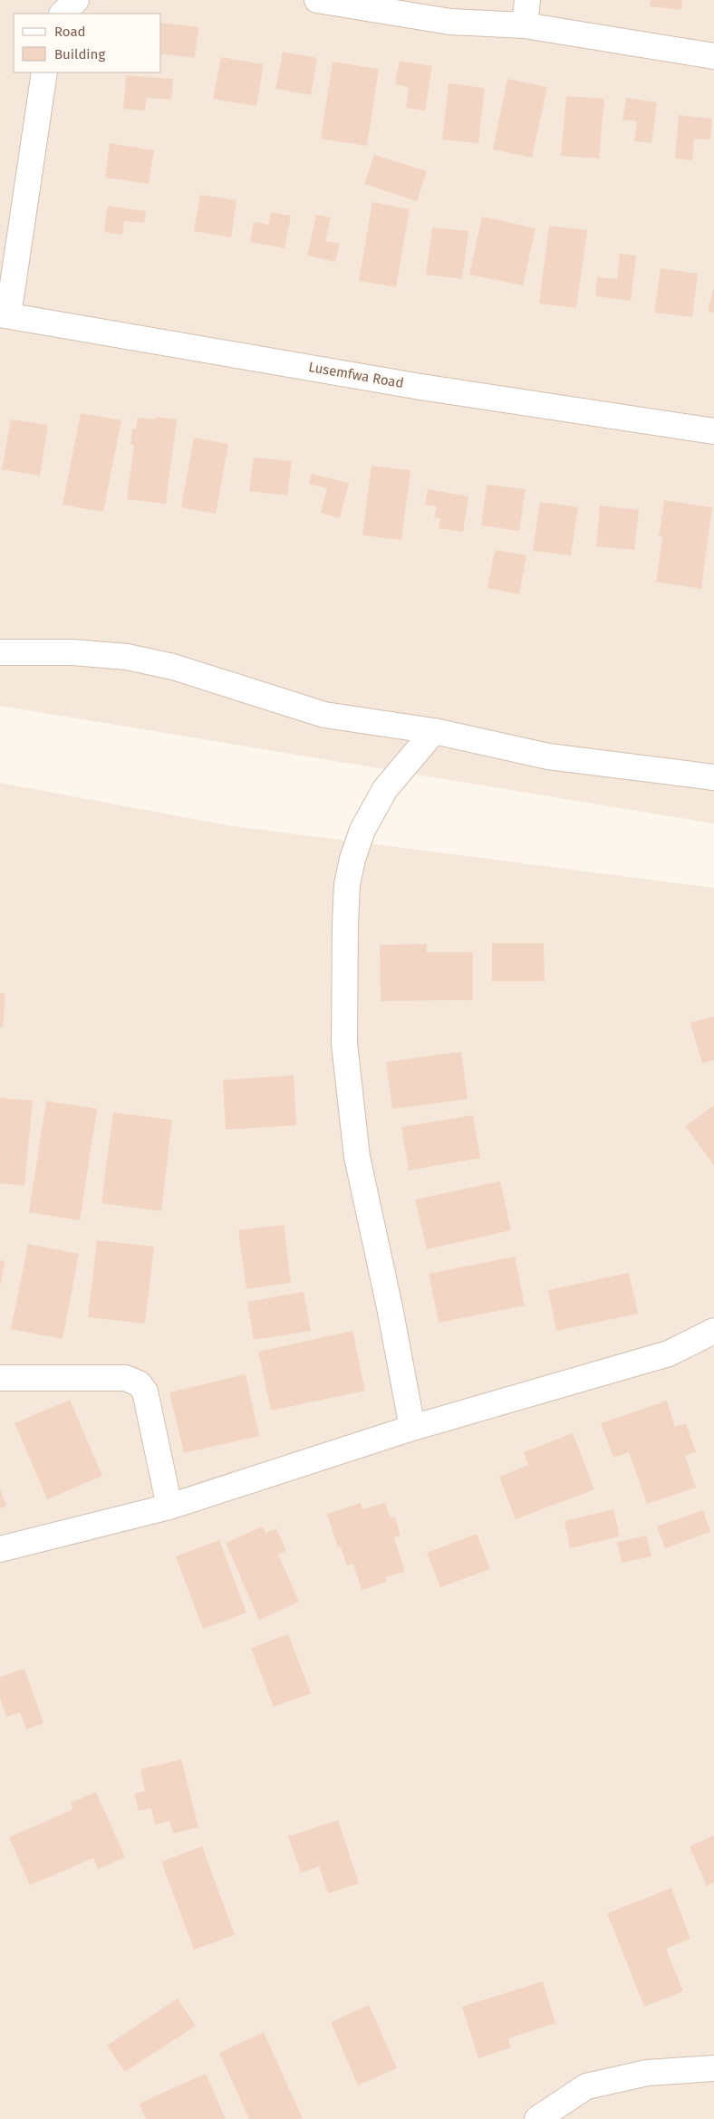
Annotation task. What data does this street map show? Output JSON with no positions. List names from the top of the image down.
{
  "streets": {
    "street": ["Lusemfwa Road"]
  },
  "legend": ["Road", "Building"]
}
